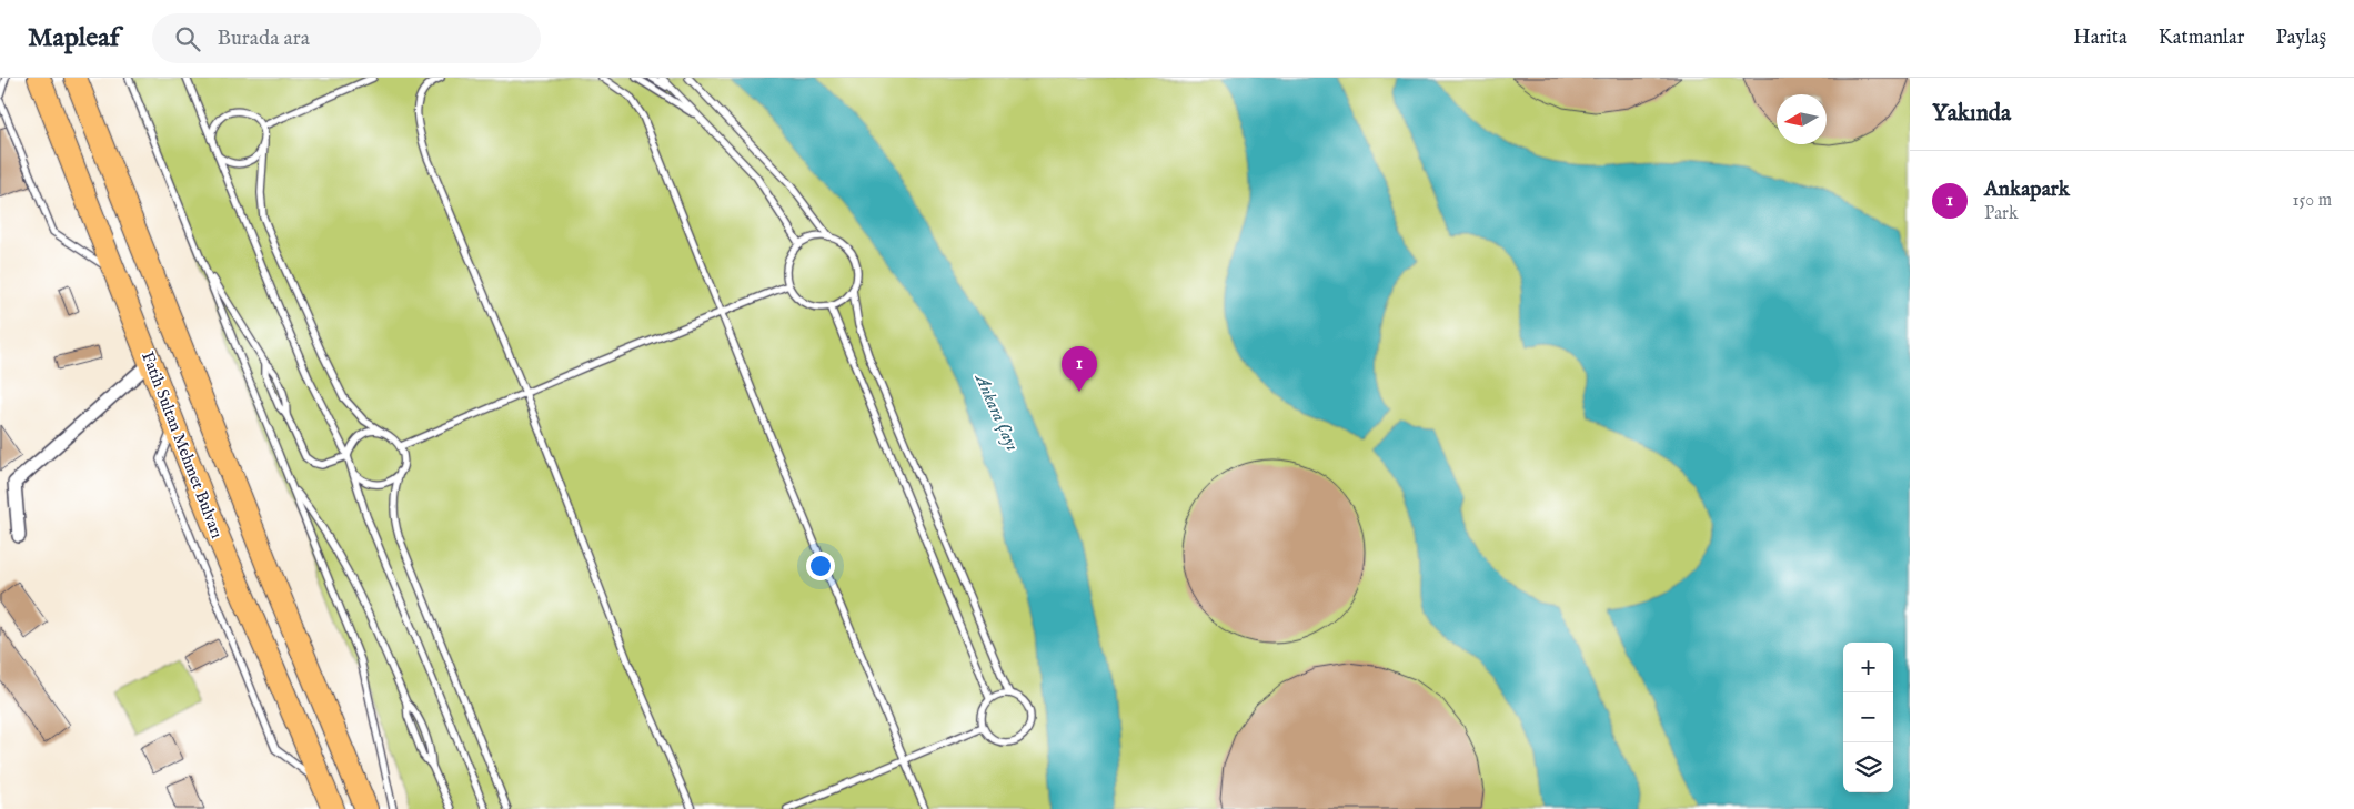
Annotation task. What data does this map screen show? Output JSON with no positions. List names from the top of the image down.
{
  "streets": {
    "highway": ["Fatih Sultan Mehmet Bulvarı"]
  },
  "water": ["Ankara Çayı"],
  "north": "left",
  "page": {
    "header": "Mapleaf",
    "search": "Burada ara",
    "nav": ["Harita", "Katmanlar", "Paylaş"],
    "heading": "Yakında",
    "list": [
      {
        "mark": "1",
        "name": "Ankapark",
        "note": "Park",
        "value": "150 m"
      }
    ],
    "pins": "1",
    "map_buttons": ["+", "−"]
  }
}
